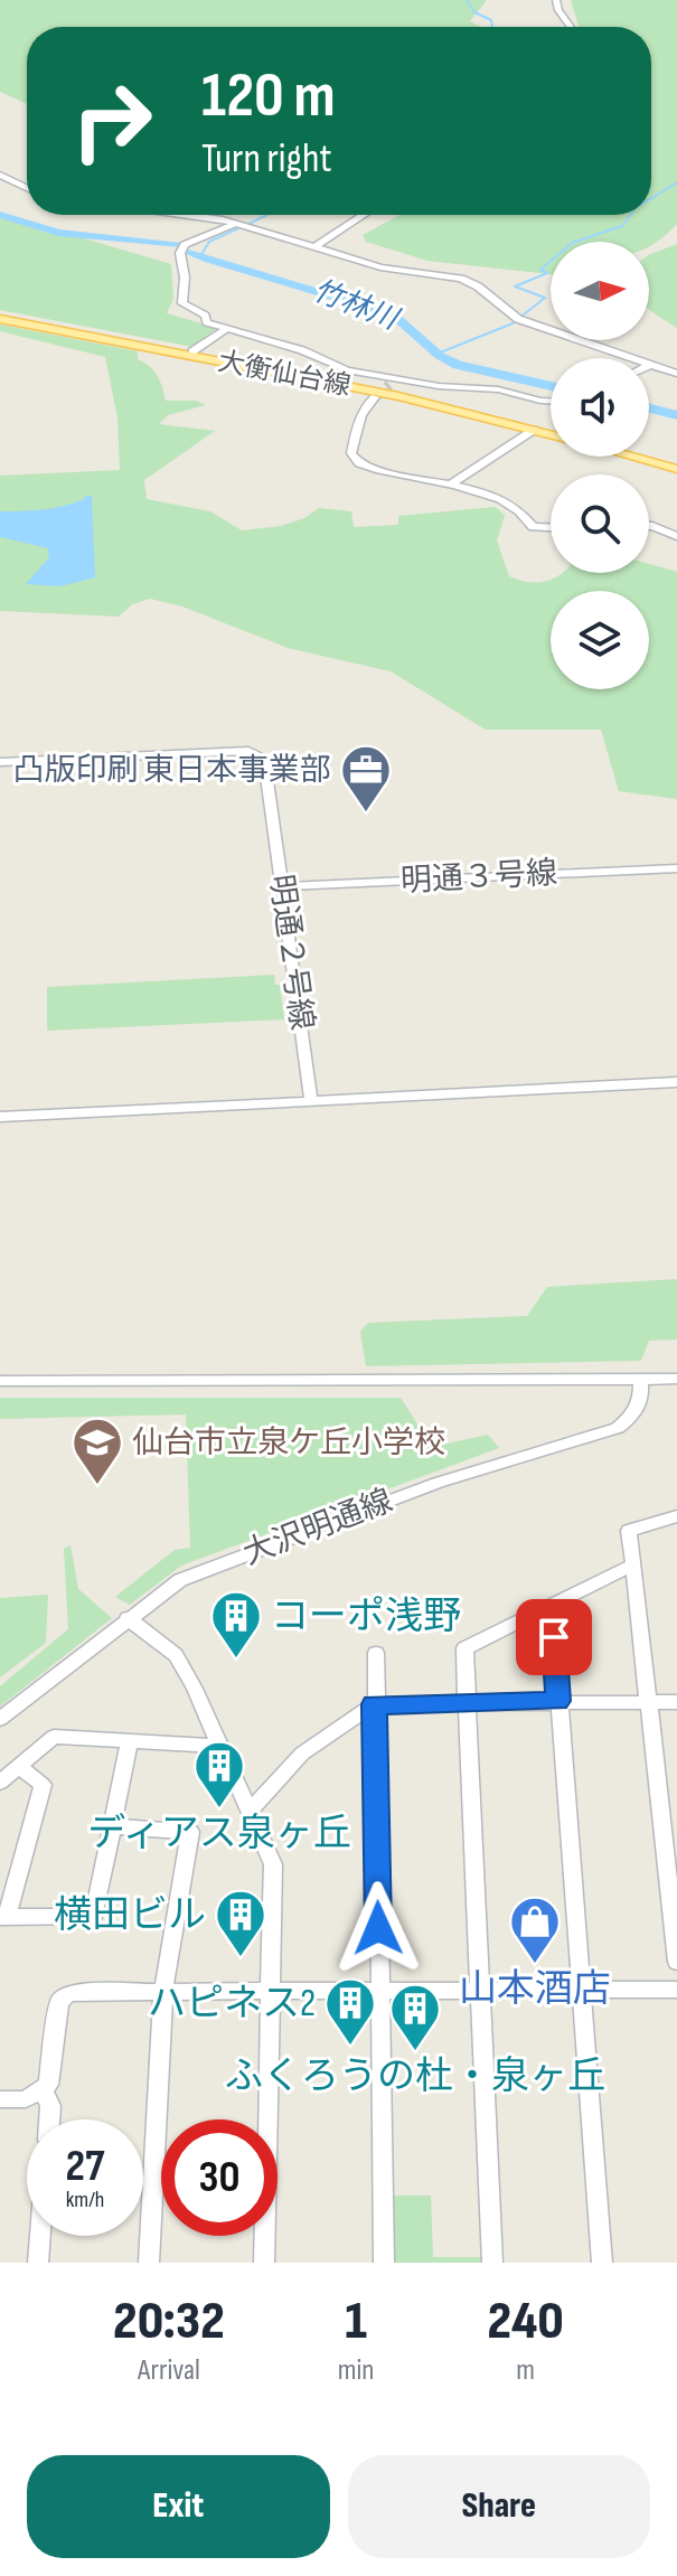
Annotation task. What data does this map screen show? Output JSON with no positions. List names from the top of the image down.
{
  "streets": {
    "main road": ["大衡仙台線"],
    "street": ["明通３号線", "明通２号線", "大沢明通線"]
  },
  "crossings": [
    ["明通３号線", "明通２号線"]
  ],
  "water": ["竹林川"],
  "places": {
    "office": ["凸版印刷 東日本事業部"],
    "school or university": ["仙台市立泉ケ丘小学校"],
    "building": [
      "コーポ浅野",
      "ディアス泉ヶ丘",
      "横田ビル",
      "ハピネス2",
      "ふくろうの杜・泉ヶ丘"
    ],
    "shop": ["山本酒店"]
  },
  "north": "right",
  "page": {
    "turn": ["120 m", "Turn right"],
    "speed": "27 km/h",
    "limit": "30",
    "eta": [
      "20:32",
      "Arrival",
      "1",
      "min",
      "240",
      "m"
    ],
    "buttons": ["Exit", "Share"]
  }
}
